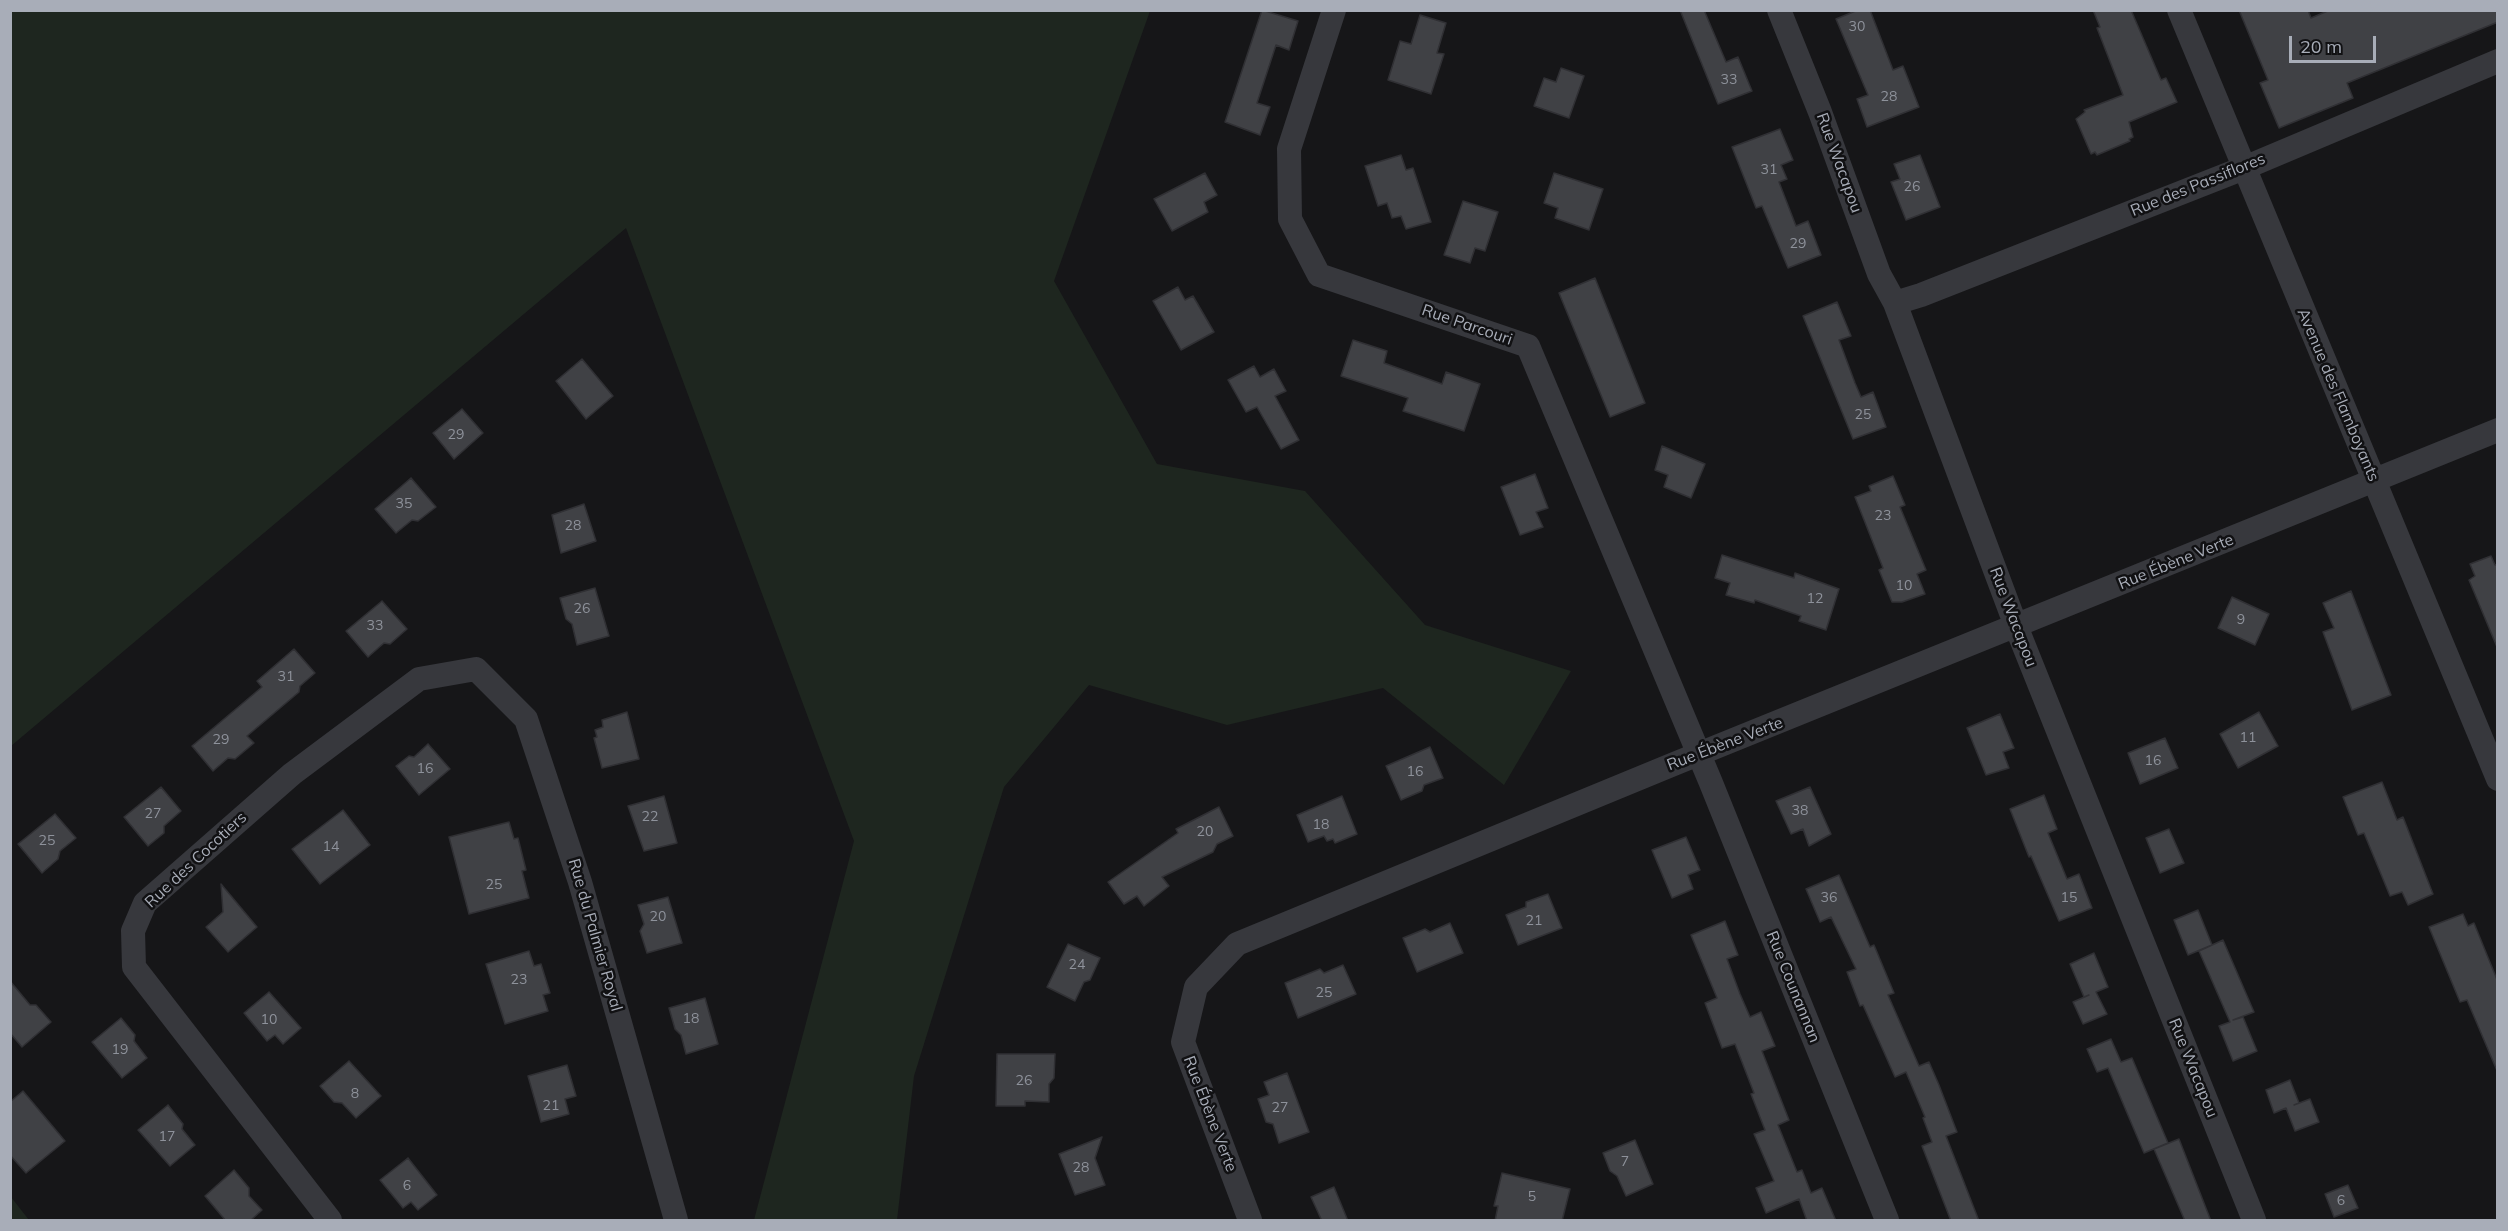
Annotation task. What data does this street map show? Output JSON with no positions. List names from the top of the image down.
{
  "streets": {
    "street": [
      "Rue Wacapou",
      "Rue des Passiflores",
      "Rue Parcouri",
      "Avenue des Flamboyants",
      "Rue Ébène Verte",
      "Rue des Cocotiers",
      "Rue du Palmier Royal",
      "Rue Counannan"
    ]
  },
  "crossings": [
    ["Rue Wacapou", "Rue des Passiflores"],
    ["Rue Wacapou", "Rue Ébène Verte"],
    ["Rue des Passiflores", "Avenue des Flamboyants"],
    ["Rue Parcouri", "Rue Ébène Verte"],
    ["Rue Parcouri", "Rue Counannan"],
    ["Avenue des Flamboyants", "Rue Ébène Verte"],
    ["Rue Ébène Verte", "Rue Counannan"],
    ["Rue des Cocotiers", "Rue du Palmier Royal"]
  ],
  "house_numbers": [
    "30",
    "33",
    "28",
    "31",
    "26",
    "29",
    "25",
    "29",
    "35",
    "23",
    "28",
    "10",
    "12",
    "26",
    "9",
    "33",
    "31",
    "11",
    "29",
    "16",
    "16",
    "16",
    "38",
    "27",
    "22",
    "18",
    "20",
    "25",
    "14",
    "25",
    "36",
    "15",
    "20",
    "21",
    "24",
    "23",
    "25",
    "18",
    "10",
    "19",
    "26",
    "8",
    "21",
    "27",
    "17",
    "7",
    "28",
    "6",
    "5",
    "6"
  ],
  "scale_bar": "20 m"
}
